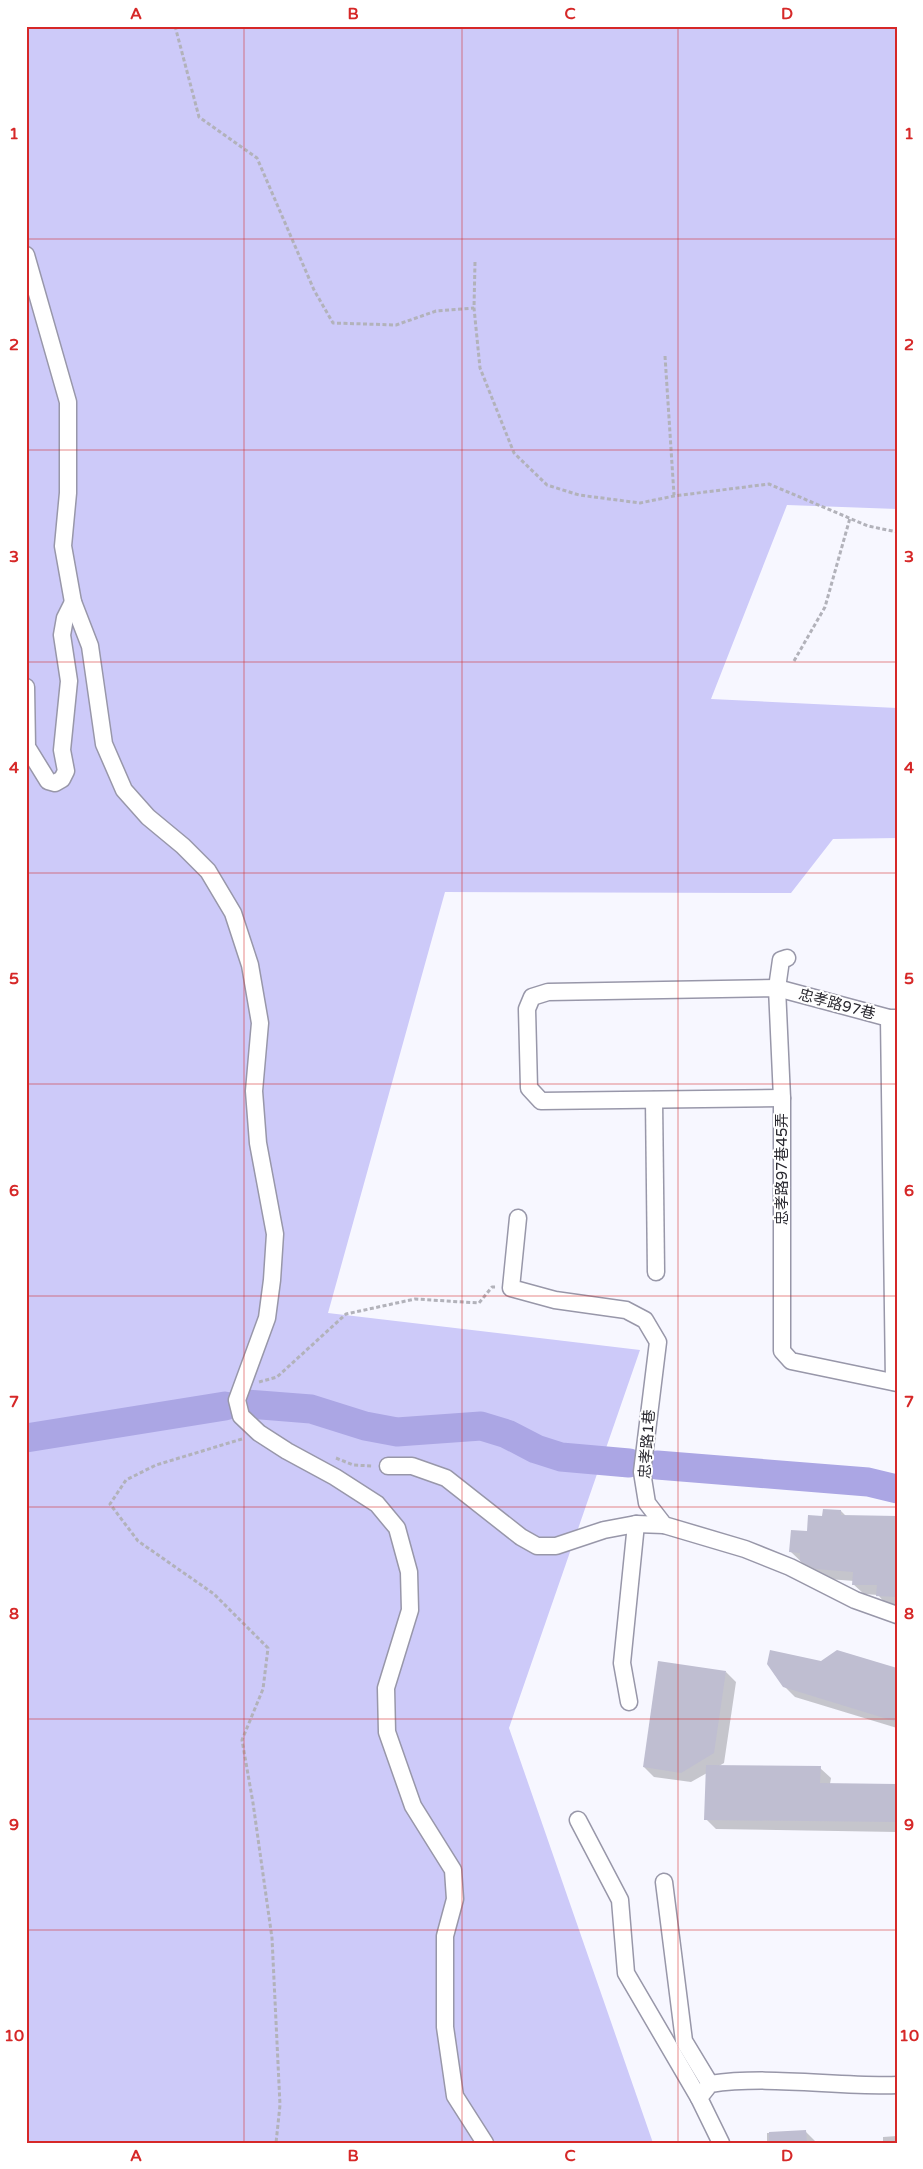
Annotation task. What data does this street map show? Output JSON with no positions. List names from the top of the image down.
{
  "streets": {
    "street": ["忠孝路97巷", "忠孝路97巷45弄", "忠孝路1巷"]
  },
  "crossings": [
    ["忠孝路97巷", "忠孝路97巷45弄"]
  ],
  "grid": {
    "columns": [
      "A",
      "B",
      "C",
      "D"
    ],
    "rows": [
      "1",
      "2",
      "3",
      "4",
      "5",
      "6",
      "7",
      "8",
      "9",
      "10"
    ]
  }
}
